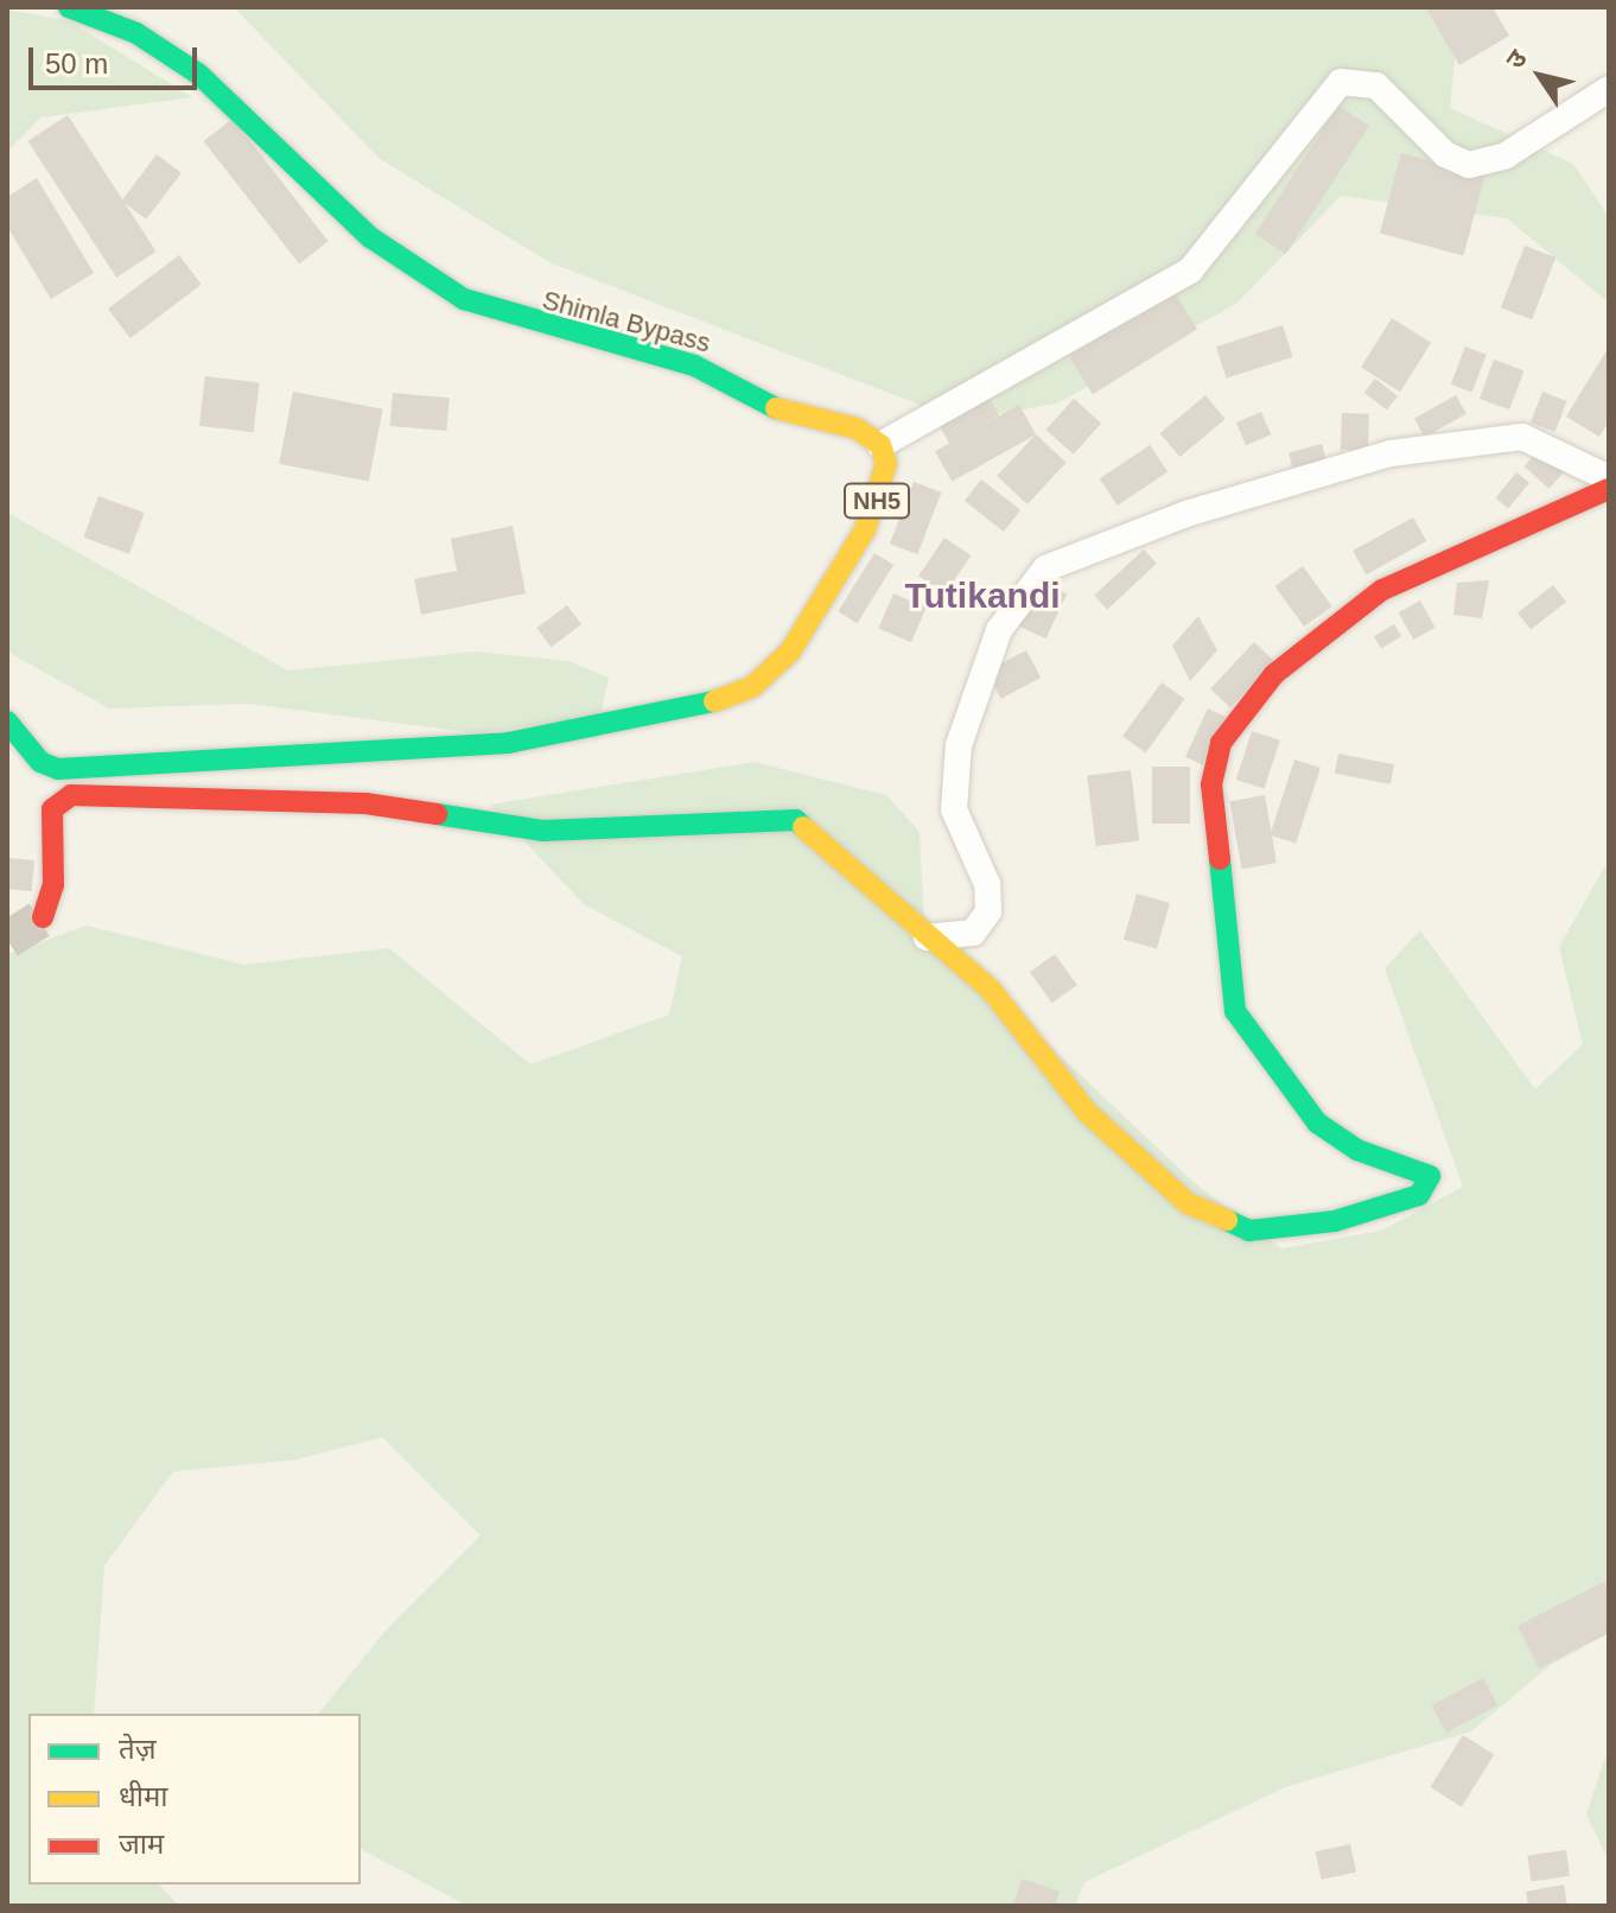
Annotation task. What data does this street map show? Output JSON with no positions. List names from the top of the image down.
{
  "streets": {
    "main road": ["Shimla Bypass", "NH5"]
  },
  "crossings": [
    ["Shimla Bypass", "NH5"]
  ],
  "districts": ["Tutikandi"],
  "legend": ["तेज़", "धीमा", "जाम"],
  "scale_bar": "50 m",
  "north": "top left"
}
